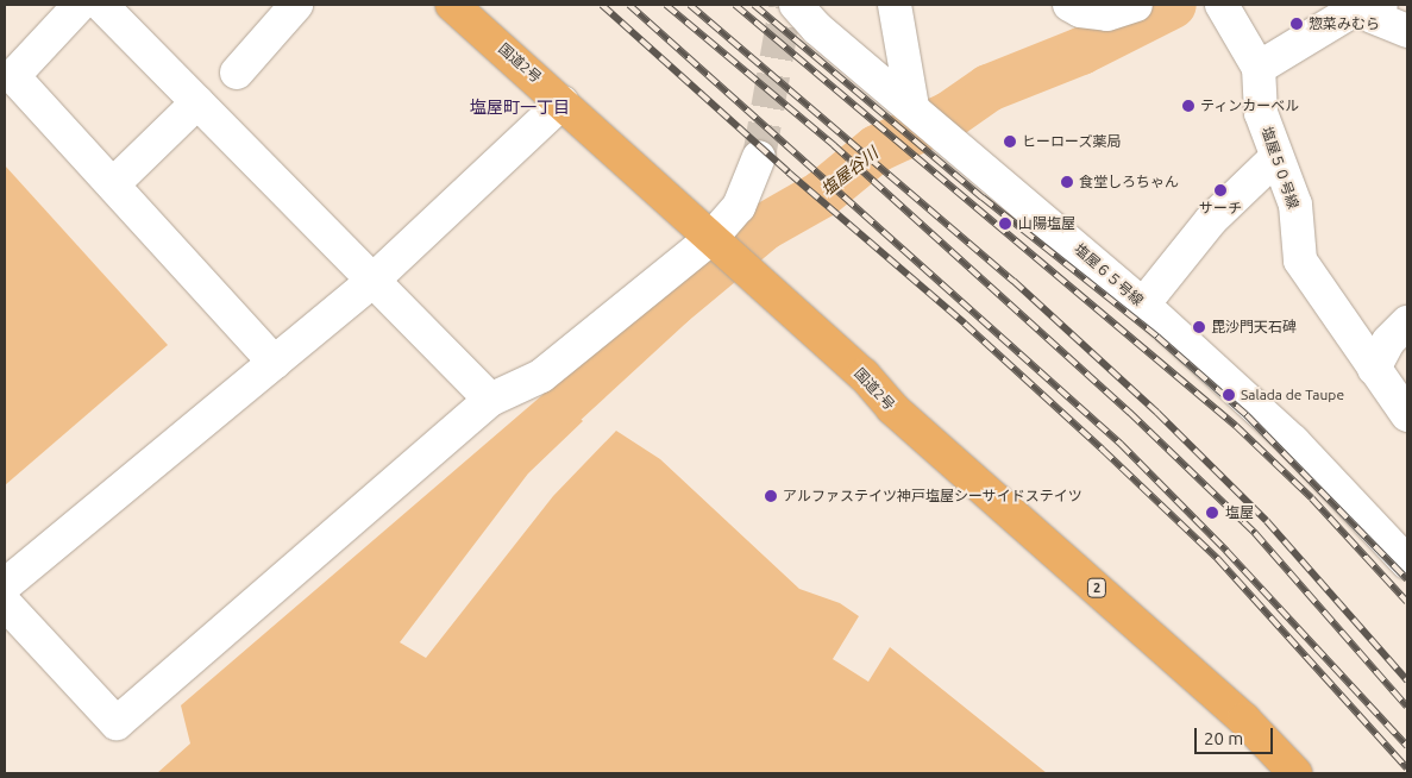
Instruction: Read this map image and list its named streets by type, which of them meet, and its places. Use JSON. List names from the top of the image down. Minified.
{"streets":{"highway":["国道2号","2"],"street":["塩屋５０号線","塩屋６５号線"]},"districts":["塩屋町一丁目"],"water":["塩屋谷川"],"places":["惣菜みむら","ティンカーベル","ヒーローズ薬局","食堂しろちゃん","サーチ","山陽塩屋","毘沙門天石碑","Salada de Taupe","アルファステイツ神戸塩屋シーサイドステイツ","塩屋"],"scale_bar":"20 m"}
